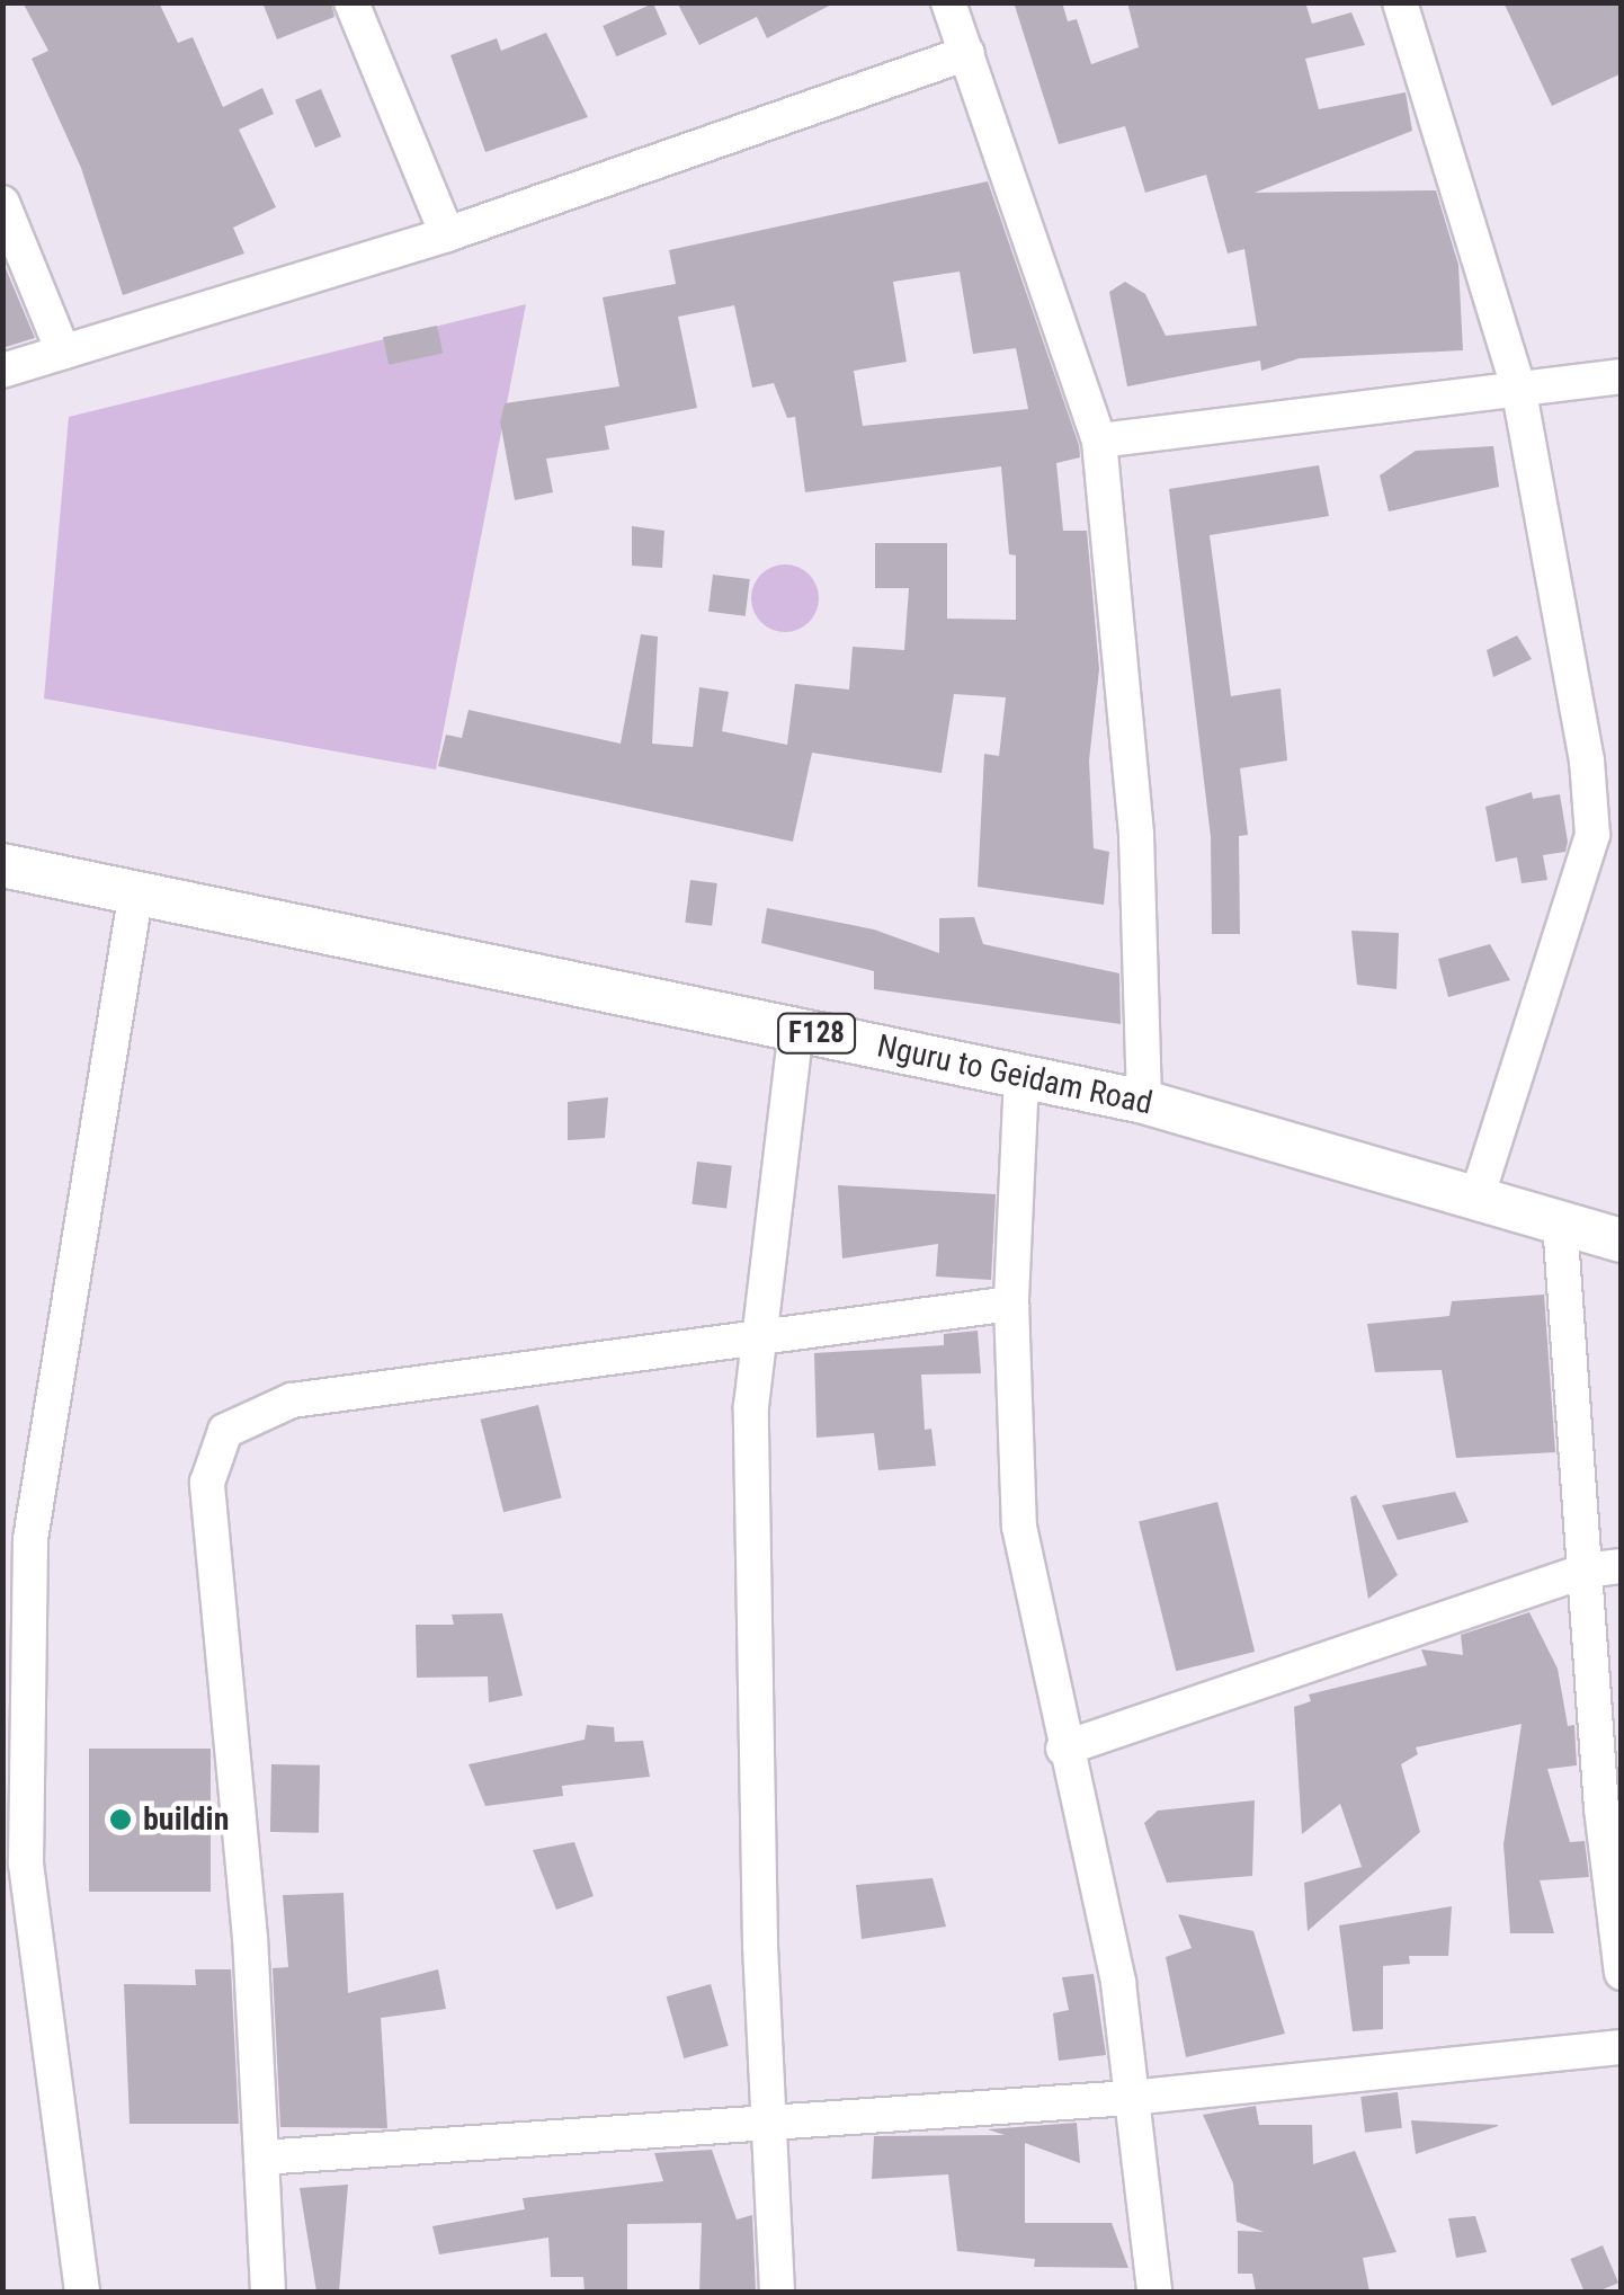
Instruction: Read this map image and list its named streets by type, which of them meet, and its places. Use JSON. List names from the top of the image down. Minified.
{"streets":{"main road":["F128","Nguru to Geidam Road"]},"places":["buildin"]}
